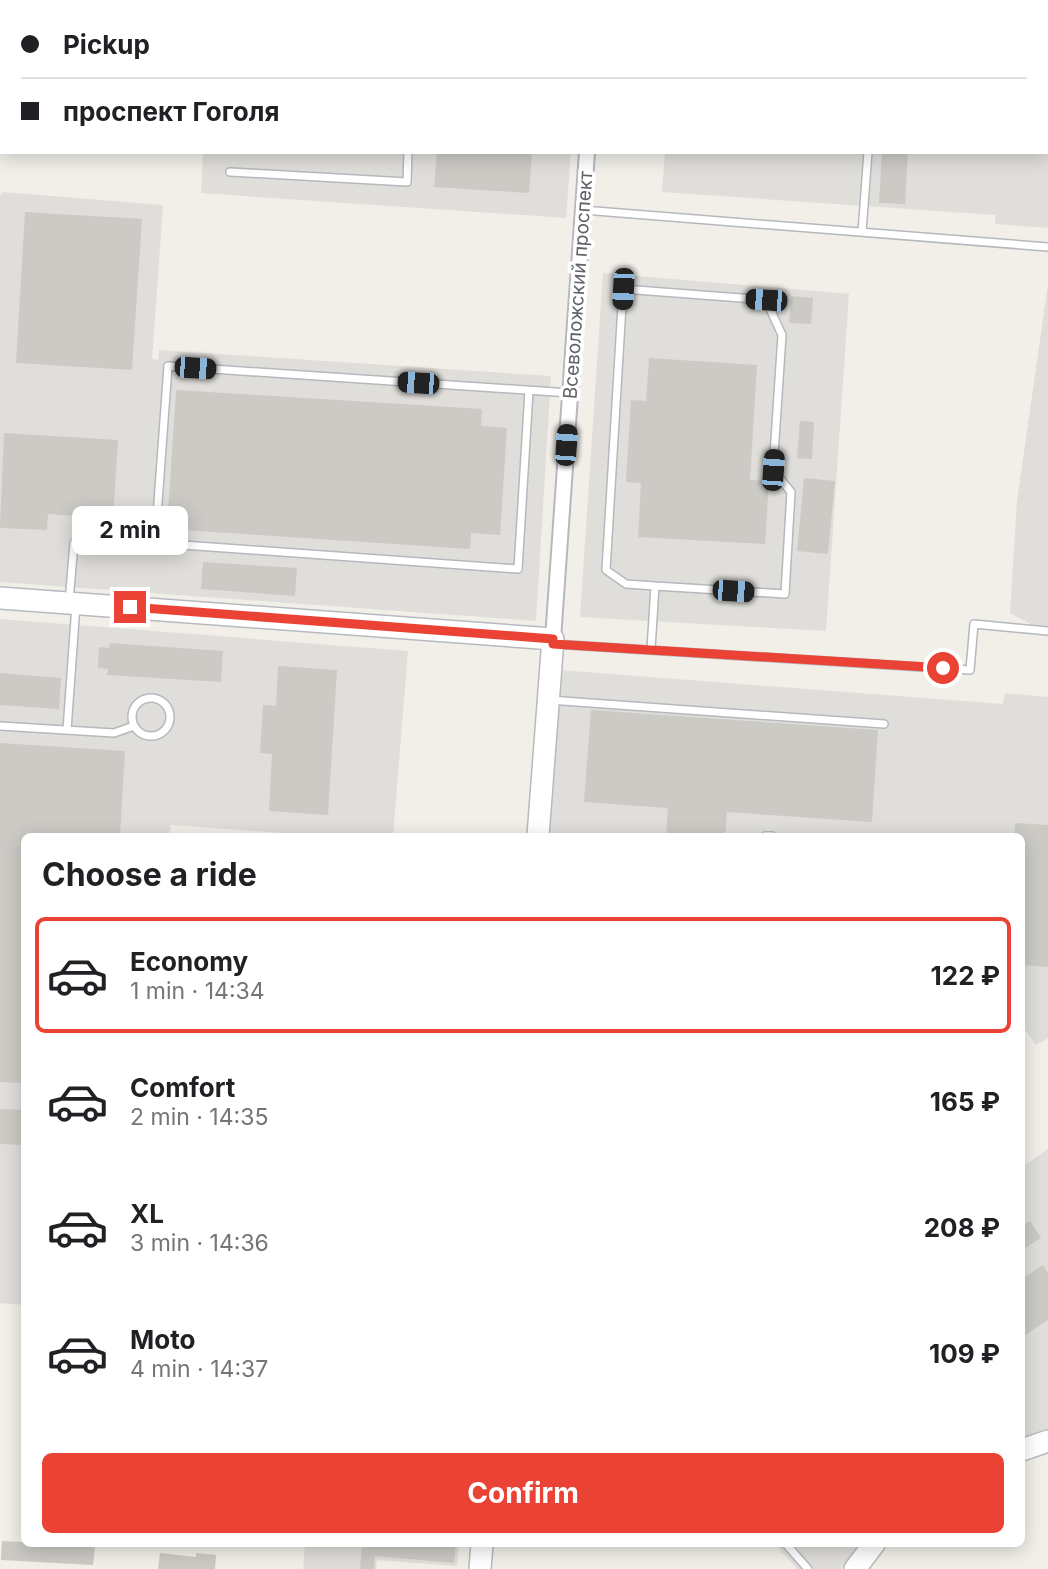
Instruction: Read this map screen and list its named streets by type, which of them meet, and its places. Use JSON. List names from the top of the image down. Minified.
{"streets":{"street":["Всеволожский проспект"]},"page":{"banner":["Pickup","проспект Гоголя"],"bubble":"2 min","heading":"Choose a ride","list":[{"name":"Economy","note":"1 min · 14:34","value":"122 ₽"},{"name":"Comfort","note":"2 min · 14:35","value":"165 ₽"},{"name":"XL","note":"3 min · 14:36","value":"208 ₽"},{"name":"Moto","note":"4 min · 14:37","value":"109 ₽"}],"buttons":"Confirm"}}
